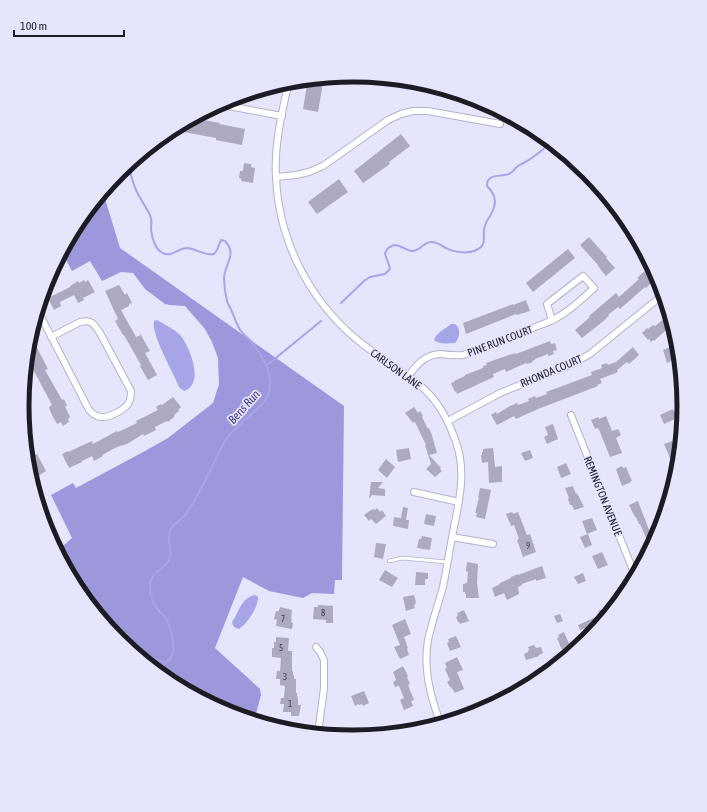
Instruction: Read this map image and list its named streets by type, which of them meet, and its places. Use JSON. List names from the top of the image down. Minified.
{"streets":{"street":["PINE RUN COURT","CARLSON LANE","RHONDA COURT","REMINGTON AVENUE"]},"crossings":[["PINE RUN COURT","CARLSON LANE"],["CARLSON LANE","RHONDA COURT"]],"water":["Bens Run"],"house_numbers":["9","8","7","5","3","1"],"scale_bar":"100 m"}
